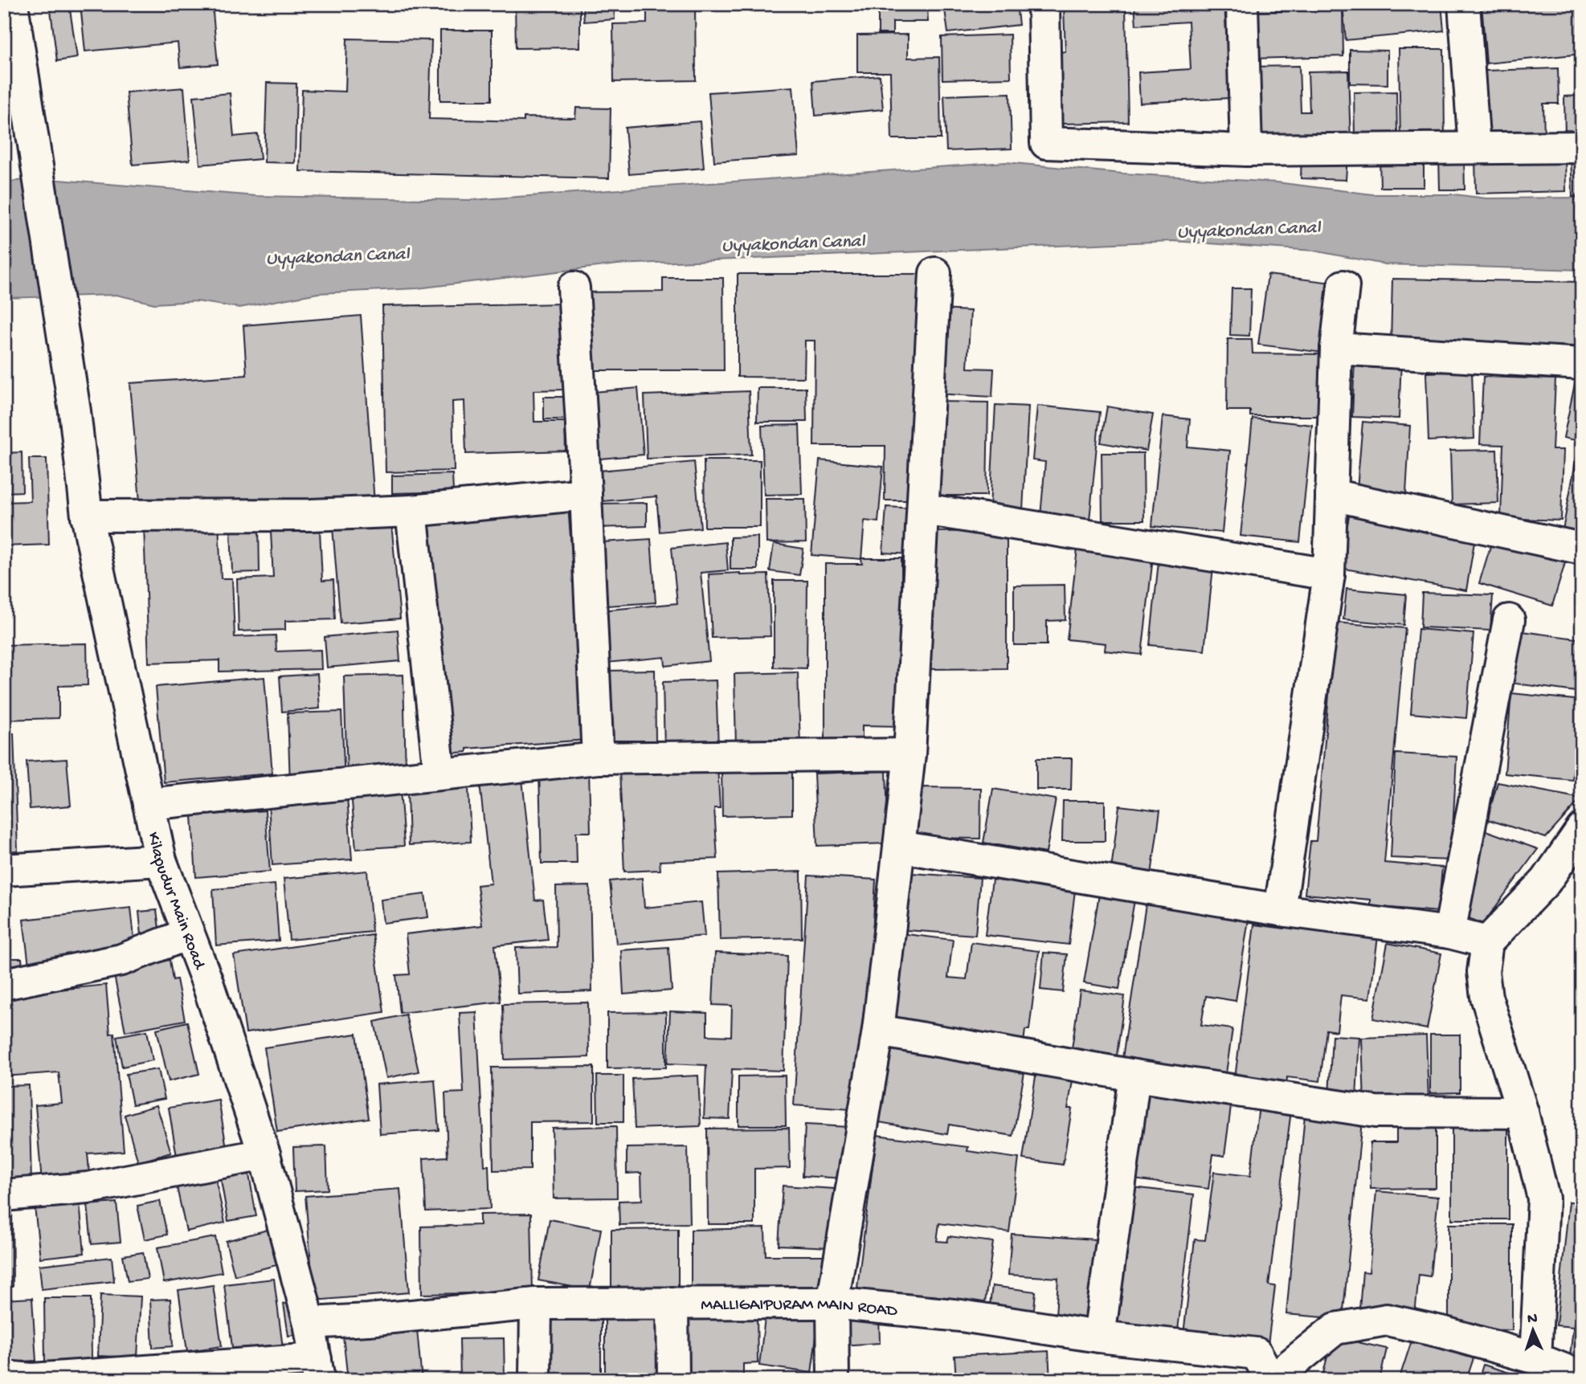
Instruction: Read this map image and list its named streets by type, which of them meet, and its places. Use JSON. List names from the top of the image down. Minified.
{"streets":{"street":["Kilapudur Main Road","MALLIGAIPURAM MAIN ROAD"]},"crossings":[["Kilapudur Main Road","MALLIGAIPURAM MAIN ROAD"]],"water":["Uyyakondan Canal"],"north":"top"}
